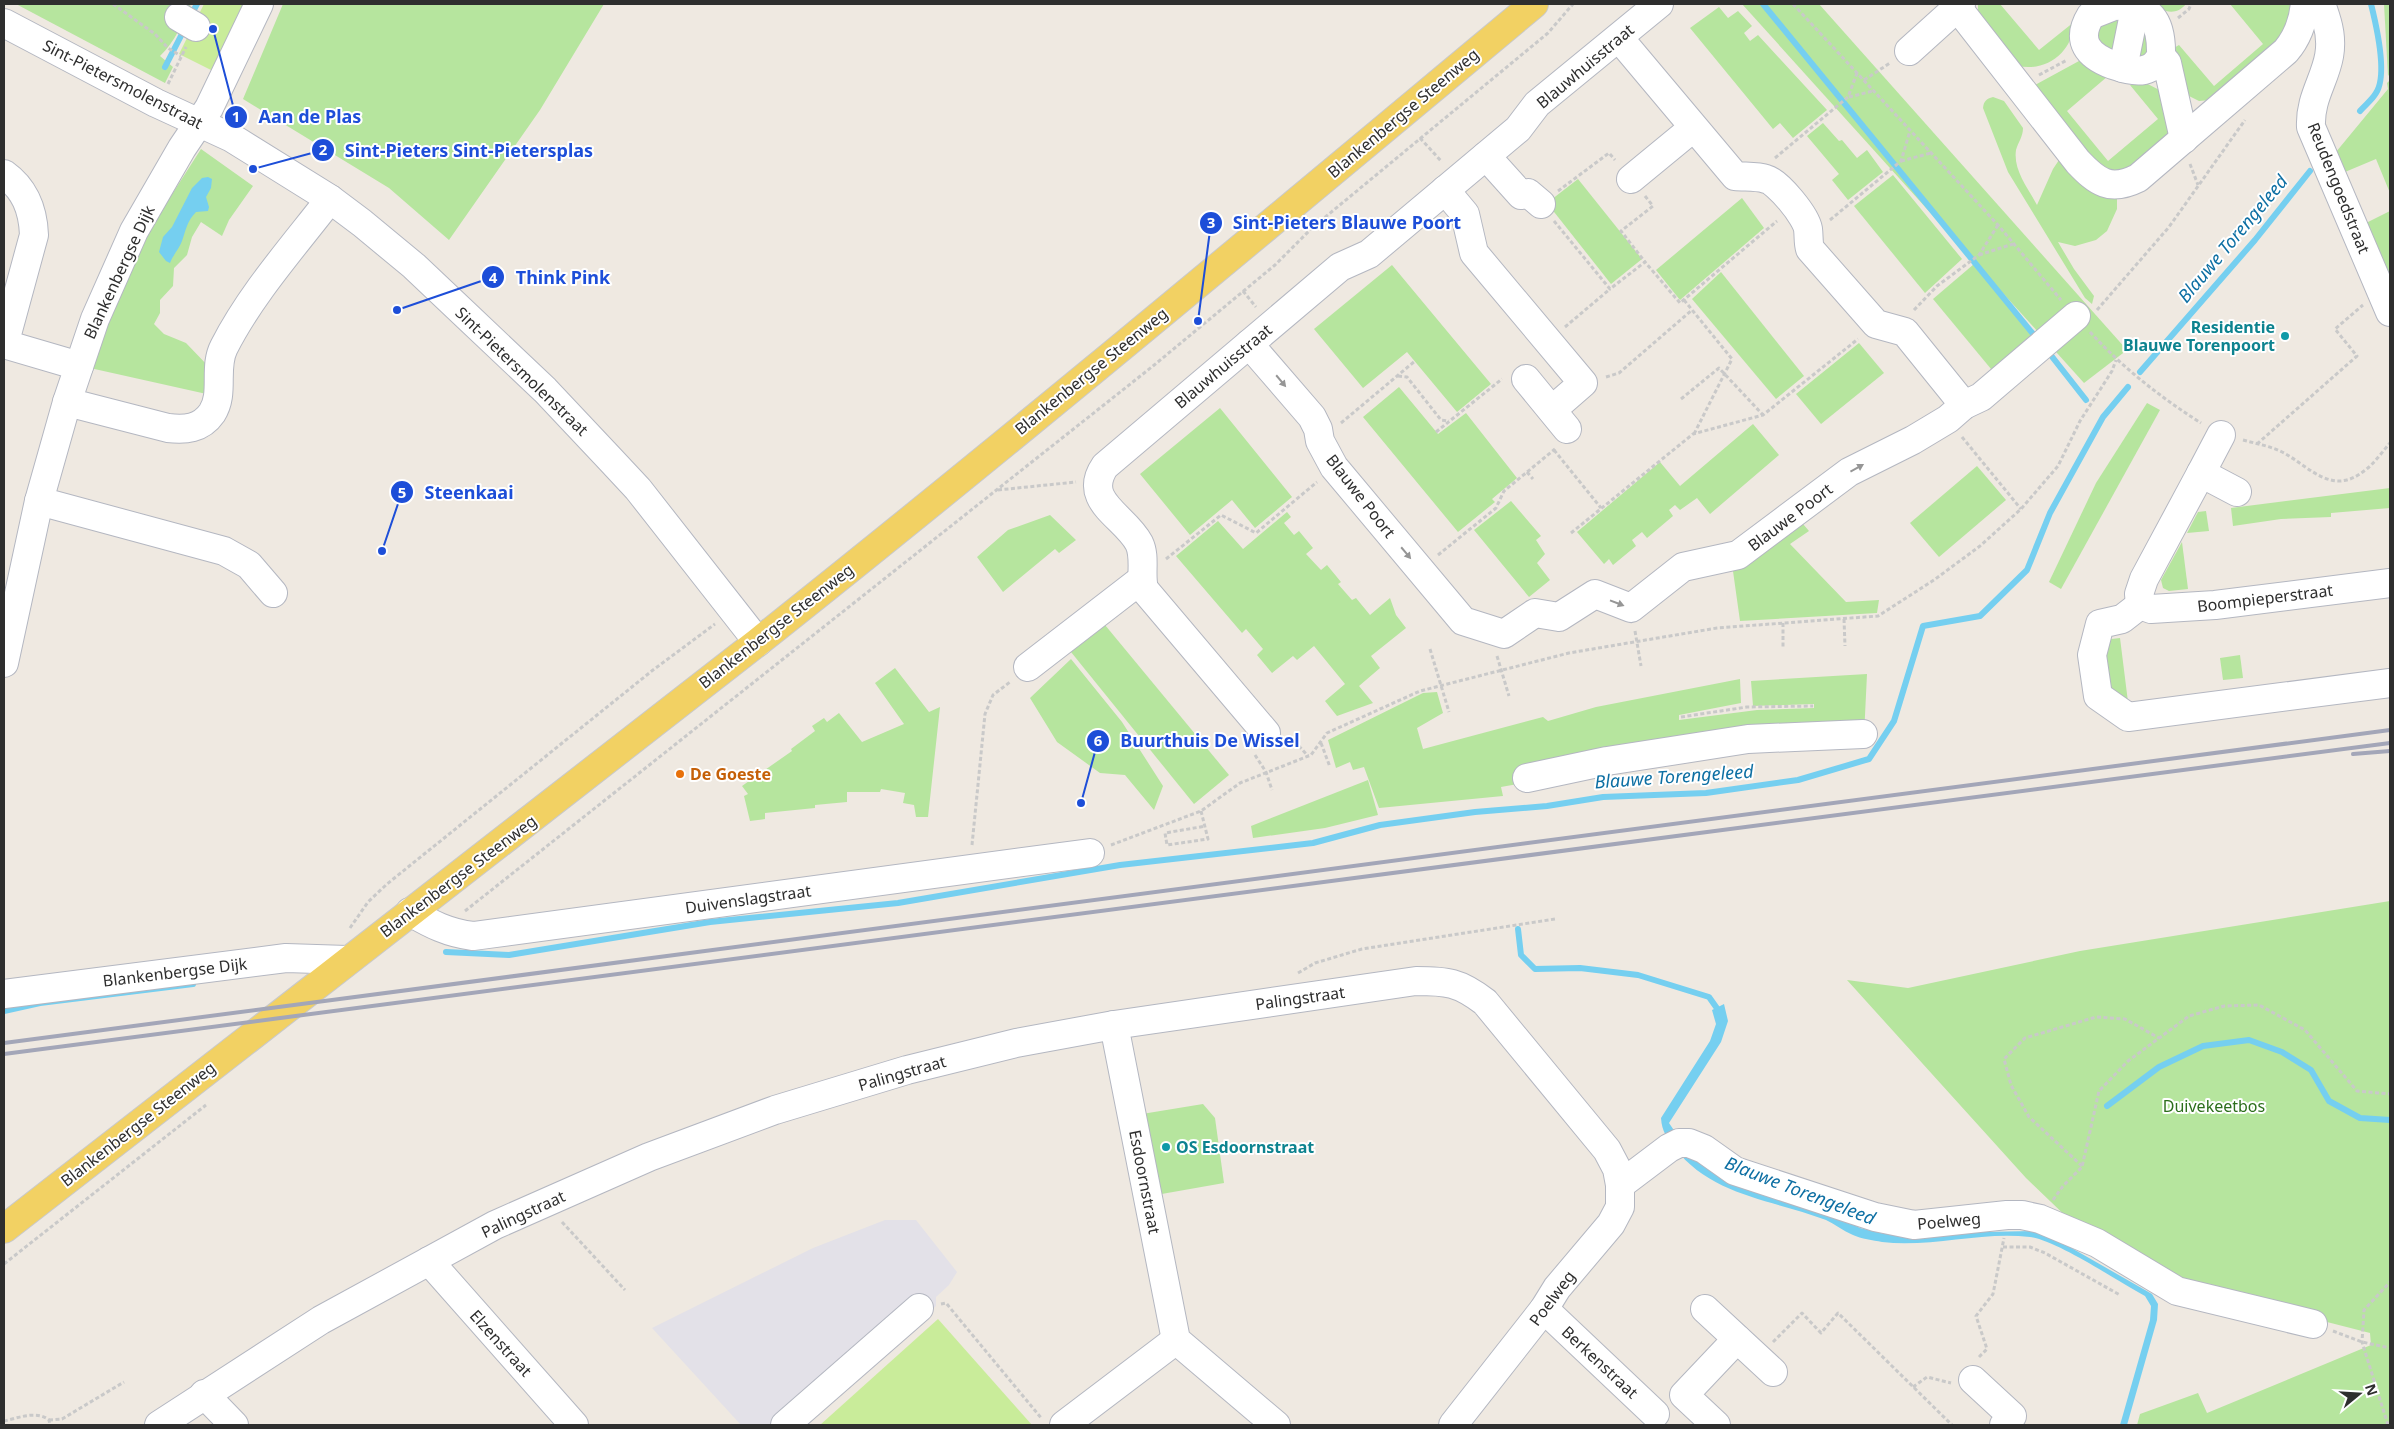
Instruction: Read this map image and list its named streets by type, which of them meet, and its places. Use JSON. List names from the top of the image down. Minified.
{"streets":{"main road":["Blankenbergse Steenweg"],"street":["Blauwhuisstraat","Sint-Pietersmolenstraat","Reudengoedstraat","Blankenbergse Dijk","Blauwe Poort","Boompieperstraat","Duivenslagstraat","Palingstraat","Esdoornstraat","Poelweg","Elzenstraat","Berkenstraat"]},"crossings":[["Blauwhuisstraat","Blauwe Poort"],["Sint-Pietersmolenstraat","Blankenbergse Steenweg"],["Sint-Pietersmolenstraat","Blankenbergse Dijk"],["Blankenbergse Steenweg","Blankenbergse Dijk"],["Blankenbergse Steenweg","Duivenslagstraat"],["Palingstraat","Esdoornstraat"],["Palingstraat","Poelweg"],["Palingstraat","Elzenstraat"],["Poelweg","Berkenstraat"]],"water":["Blauwe Torengeleed"],"parks":["Duivekeetbos"],"places":["Aan de Plas","Sint-Pieters Sint-Pietersplas","Think Pink","Sint-Pieters Blauwe Poort","Residentie Blauwe Torenpoort","Steenkaai","De Goeste","Buurthuis De Wissel","OS Esdoornstraat"],"north":"right"}
